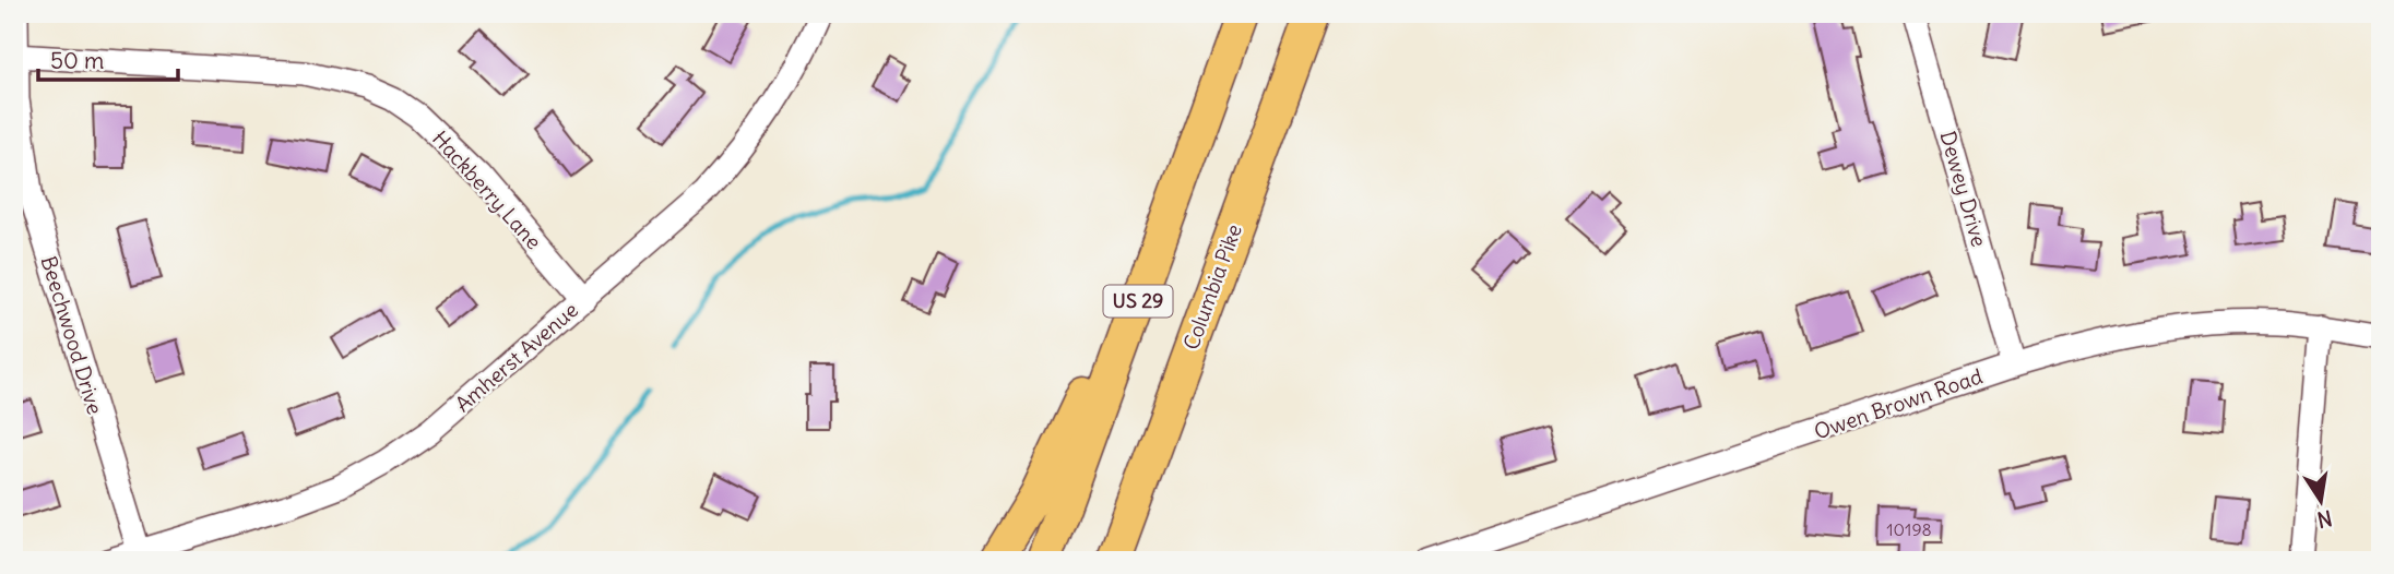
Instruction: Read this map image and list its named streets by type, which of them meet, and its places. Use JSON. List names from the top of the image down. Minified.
{"streets":{"highway":["Columbia Pike","US 29"],"street":["Dewey Drive","Hackberry Lane","Beechwood Drive","Amherst Avenue","Owen Brown Road"]},"crossings":[["Dewey Drive","Owen Brown Road"],["Hackberry Lane","Beechwood Drive"],["Hackberry Lane","Amherst Avenue"],["Beechwood Drive","Amherst Avenue"]],"house_numbers":["10198"],"scale_bar":"50 m","north":"bottom"}
